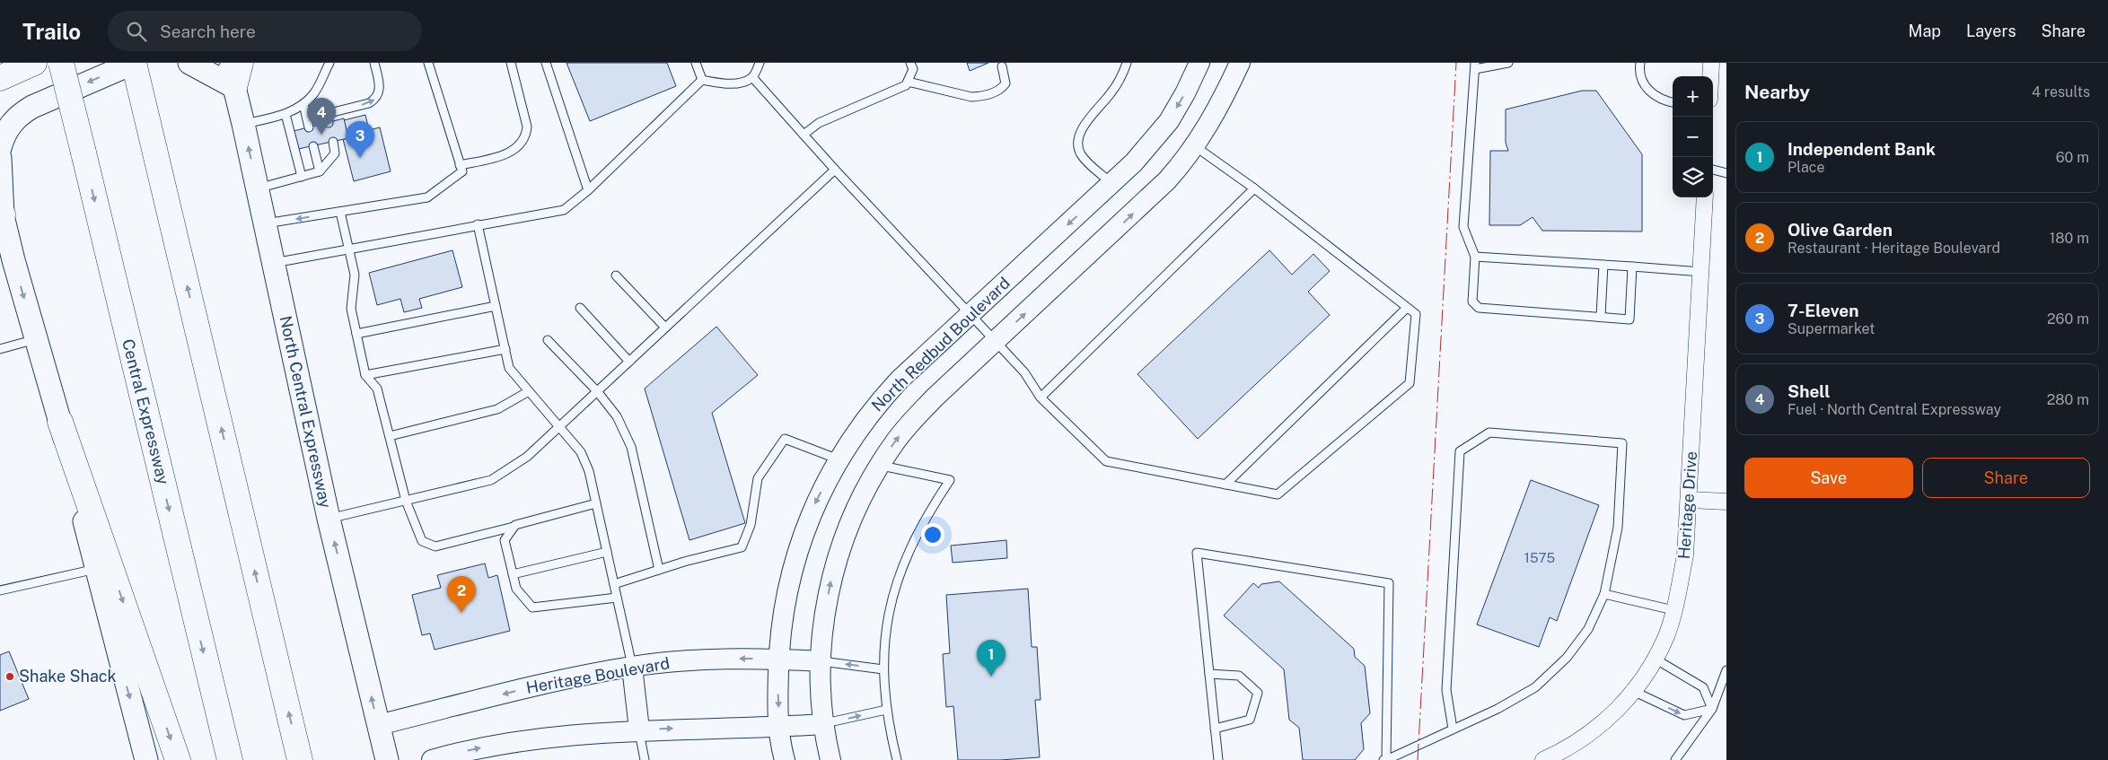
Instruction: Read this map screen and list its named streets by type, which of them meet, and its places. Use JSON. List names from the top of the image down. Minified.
{"streets":{"highway":["Central Expressway"],"main road":["North Central Expressway"],"street":["North Redbud Boulevard","Heritage Drive","Heritage Boulevard"]},"crossings":[["North Redbud Boulevard","Heritage Boulevard"],["North Central Expressway","Heritage Boulevard"]],"one_way":["North Central Expressway"],"places":["Shake Shack"],"house_numbers":["1575"],"page":{"header":"Trailo","search":"Search here","nav":["Map","Layers","Share"],"heading":["Nearby","4 results"],"map_buttons":["+","−"],"pins":["4","3","2","1"],"list":[{"mark":"1","name":"Independent Bank","note":"Place","value":"60 m"},{"mark":"2","name":"Olive Garden","note":"Restaurant · Heritage Boulevard","value":"180 m"},{"mark":"3","name":"7-Eleven","note":"Supermarket","value":"260 m"},{"mark":"4","name":"Shell","note":"Fuel · North Central Expressway","value":"280 m"}],"buttons":["Save","Share"]}}
